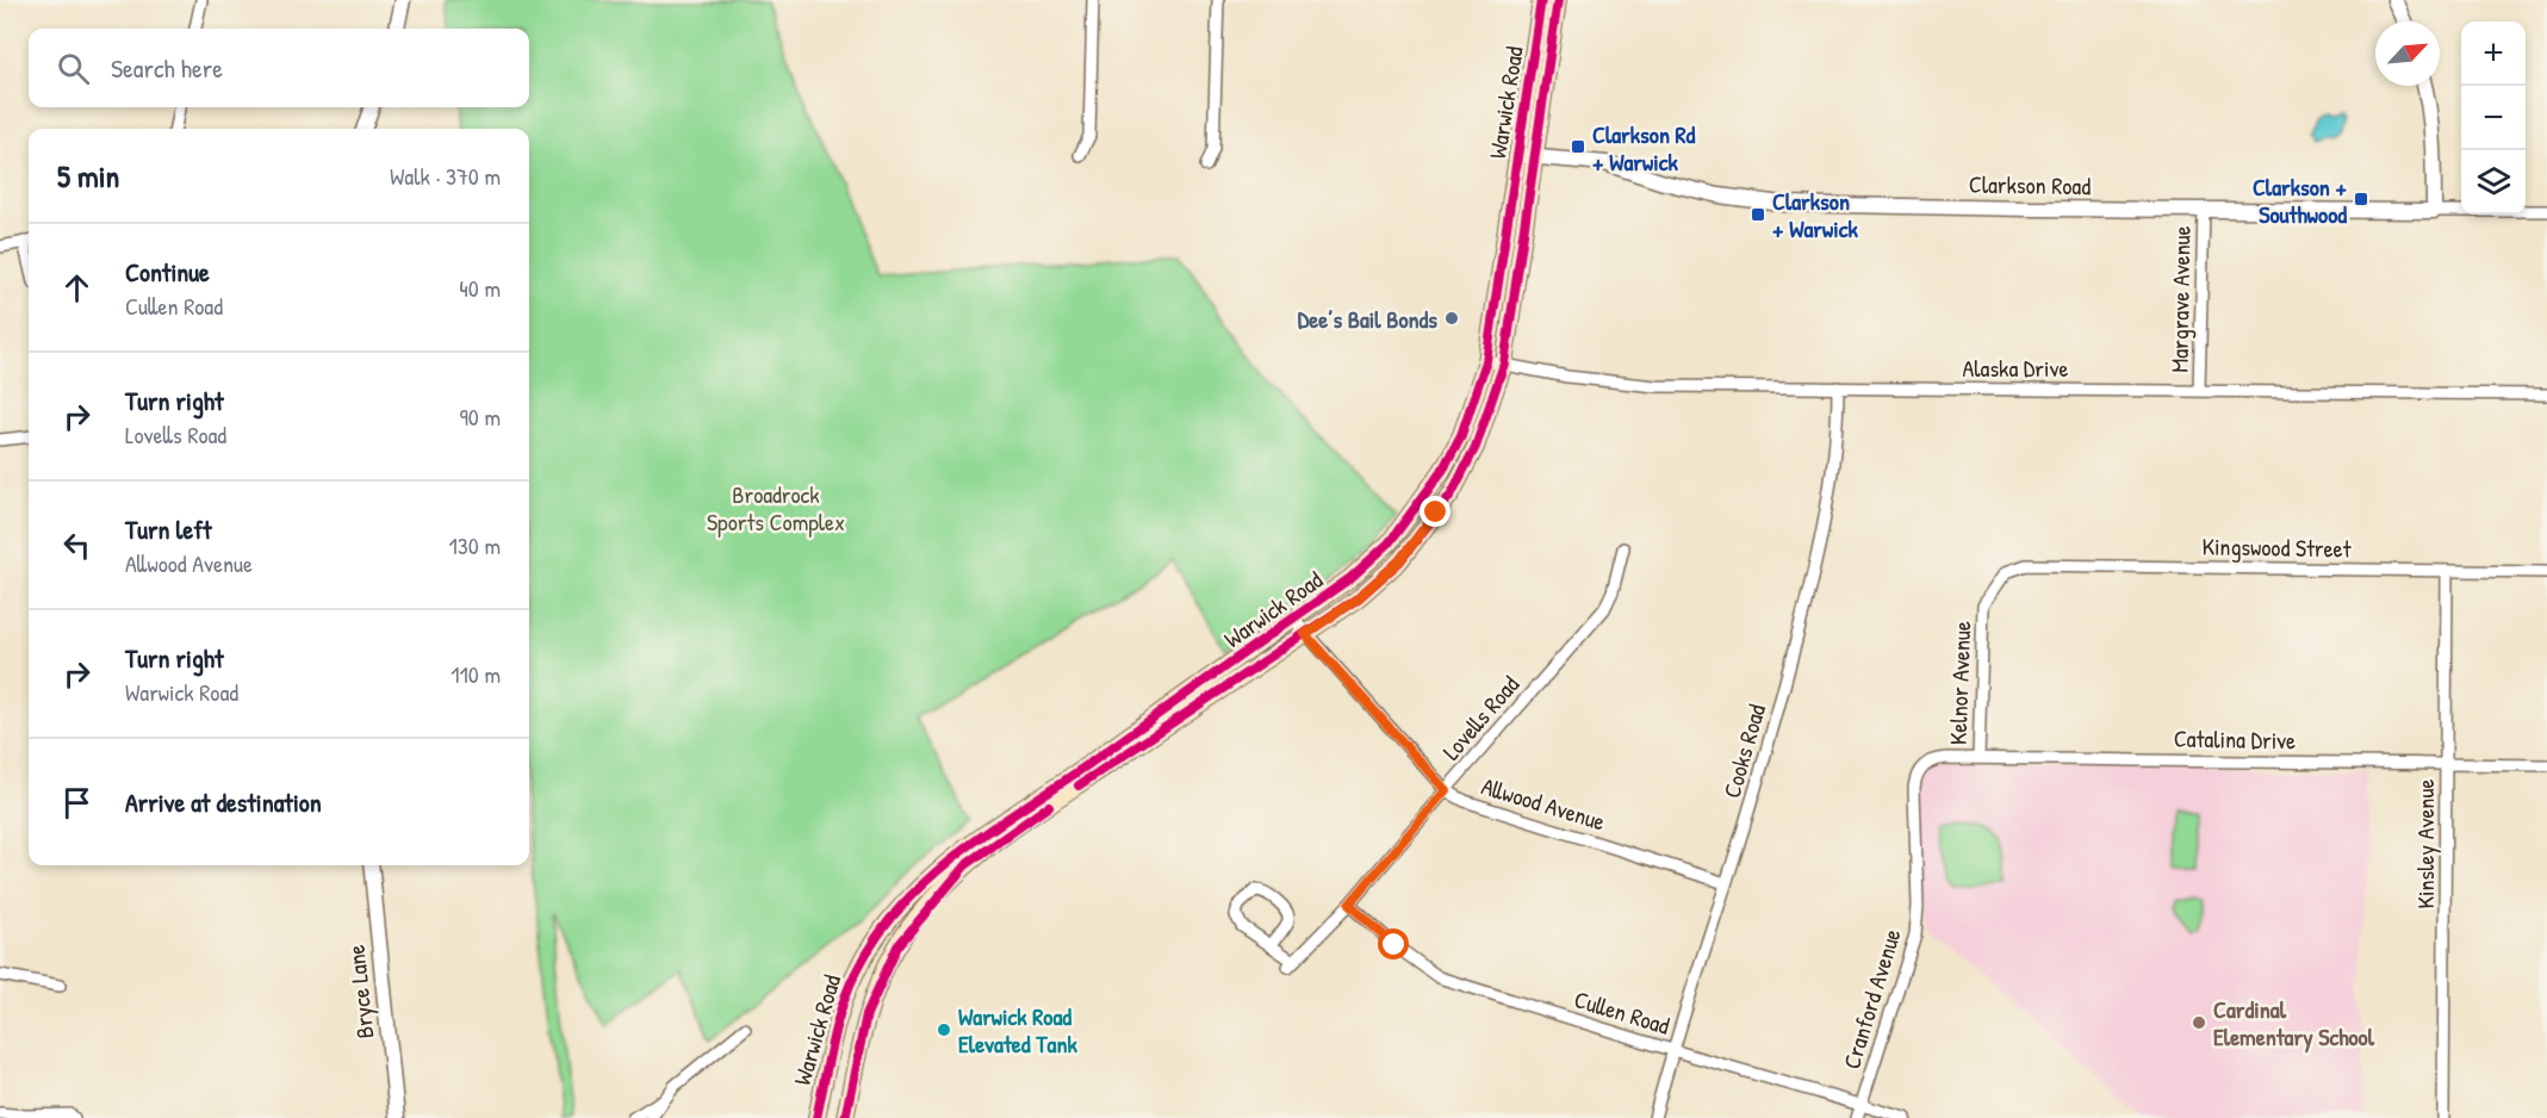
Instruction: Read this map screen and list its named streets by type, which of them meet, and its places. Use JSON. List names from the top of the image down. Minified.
{"streets":{"main road":["Warwick Road"],"street":["Clarkson Road","Margrave Avenue","Alaska Drive","Kingswood Street","Kelnor Avenue","Lovells Road","Catalina Drive","Cooks Road","Allwood Avenue","Kinsley Avenue","Bryce Lane","Cranford Avenue","Cullen Road"]},"crossings":[["Warwick Road","Clarkson Road"],["Warwick Road","Alaska Drive"],["Warwick Road","Allwood Avenue"],["Clarkson Road","Margrave Avenue"],["Margrave Avenue","Alaska Drive"],["Alaska Drive","Cooks Road"],["Kingswood Street","Kelnor Avenue"],["Kingswood Street","Kinsley Avenue"],["Kelnor Avenue","Catalina Drive"],["Lovells Road","Allwood Avenue"],["Lovells Road","Cullen Road"],["Catalina Drive","Kinsley Avenue"],["Catalina Drive","Cranford Avenue"],["Cooks Road","Allwood Avenue"],["Cooks Road","Cullen Road"],["Cranford Avenue","Cullen Road"]],"parks":["Broadrock Sports Complex"],"places":{"transit":["Clarkson Rd + Warwick","Clarkson + Southwood","Clarkson + Warwick"],"other":["Dee’s Bail Bonds","Cardinal Elementary School","Warwick Road Elevated Tank"]},"north":"top right","page":{"map_buttons":["+","−"],"search":"Search here","heading":["5 min","Walk · 370 m"],"list":[["Continue","Cullen Road","40 m"],["Turn right","Lovells Road","90 m"],["Turn left","Allwood Avenue","130 m"],["Turn right","Warwick Road","110 m"],"Arrive at destination"]}}
